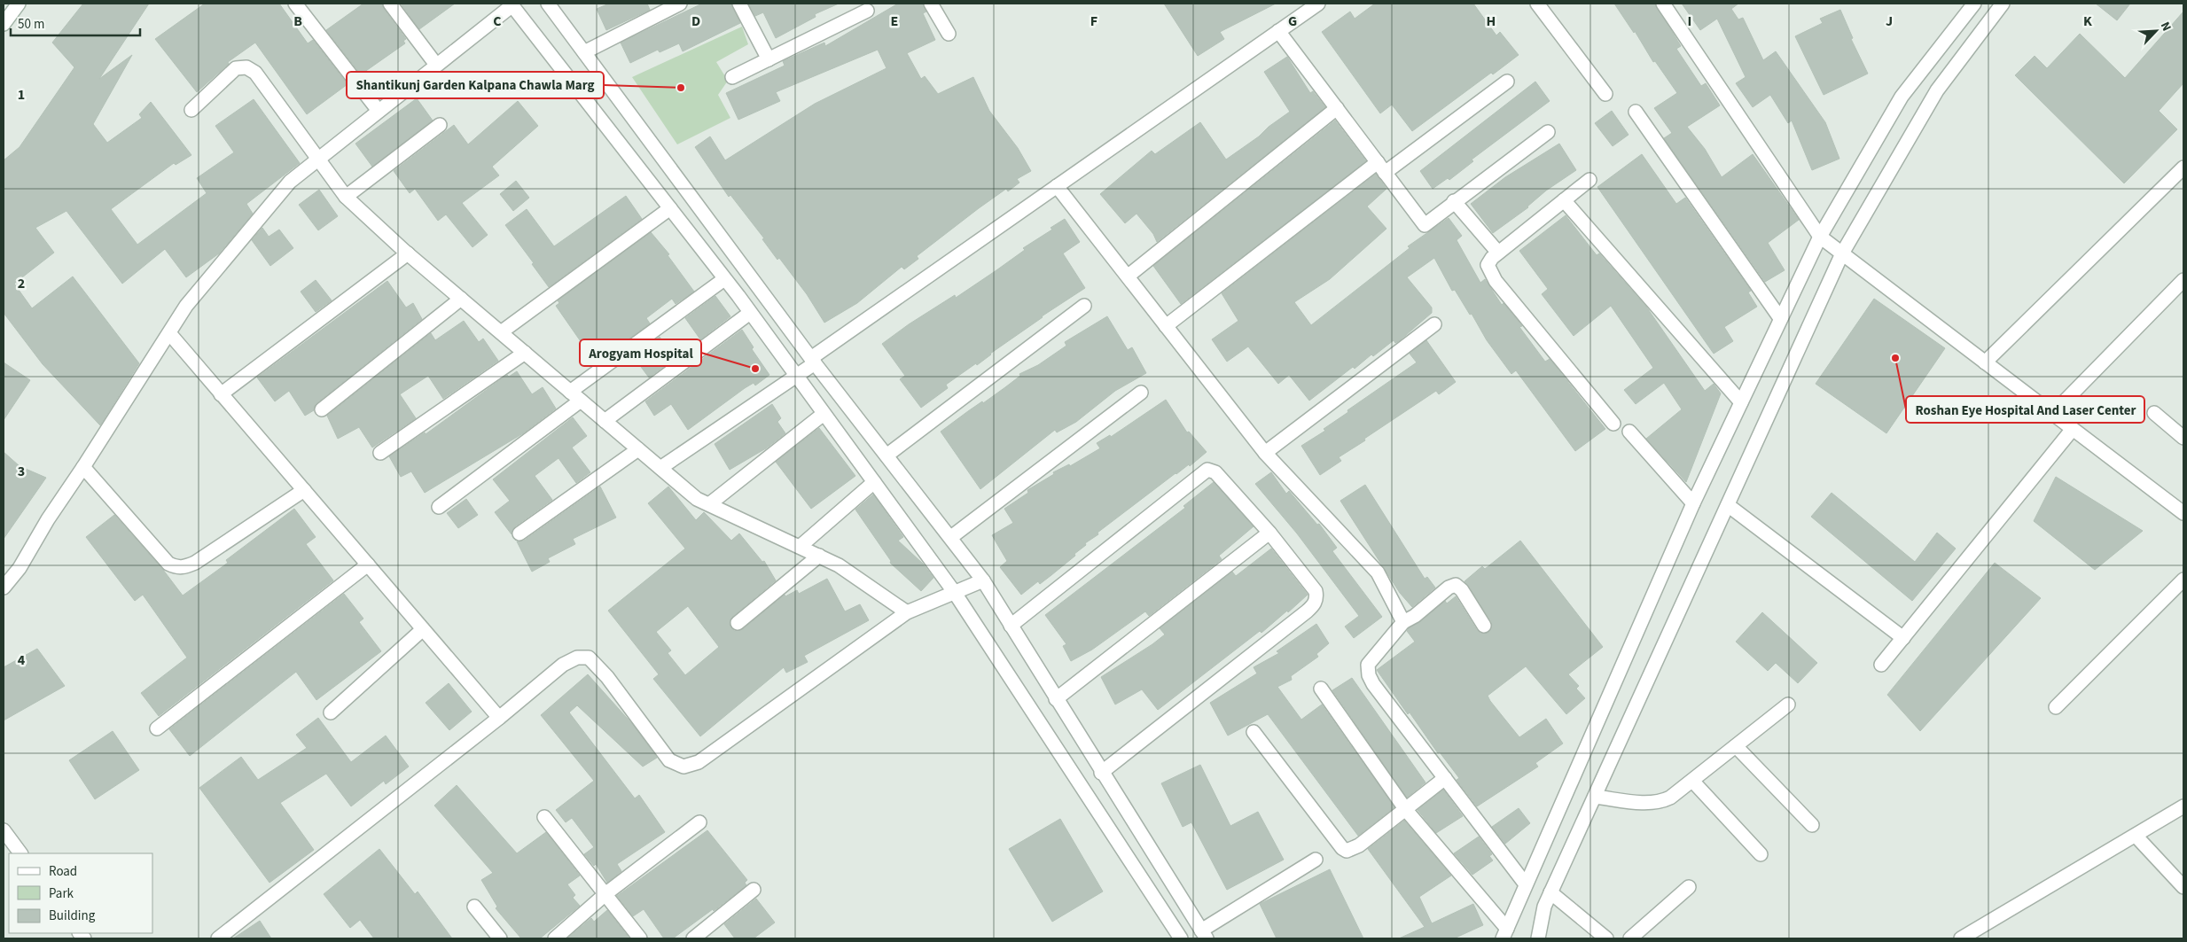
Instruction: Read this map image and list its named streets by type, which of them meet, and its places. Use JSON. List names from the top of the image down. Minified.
{"places":["Shantikunj Garden Kalpana Chawla Marg","Roshan Eye Hospital And Laser Center","Arogyam Hospital"],"legend":["Road","Park","Building"],"scale_bar":"50 m","north":"top right","grid":{"columns":["B","C","D","E","F","G","H","I","J","K"],"rows":["1","2","3","4"]}}
